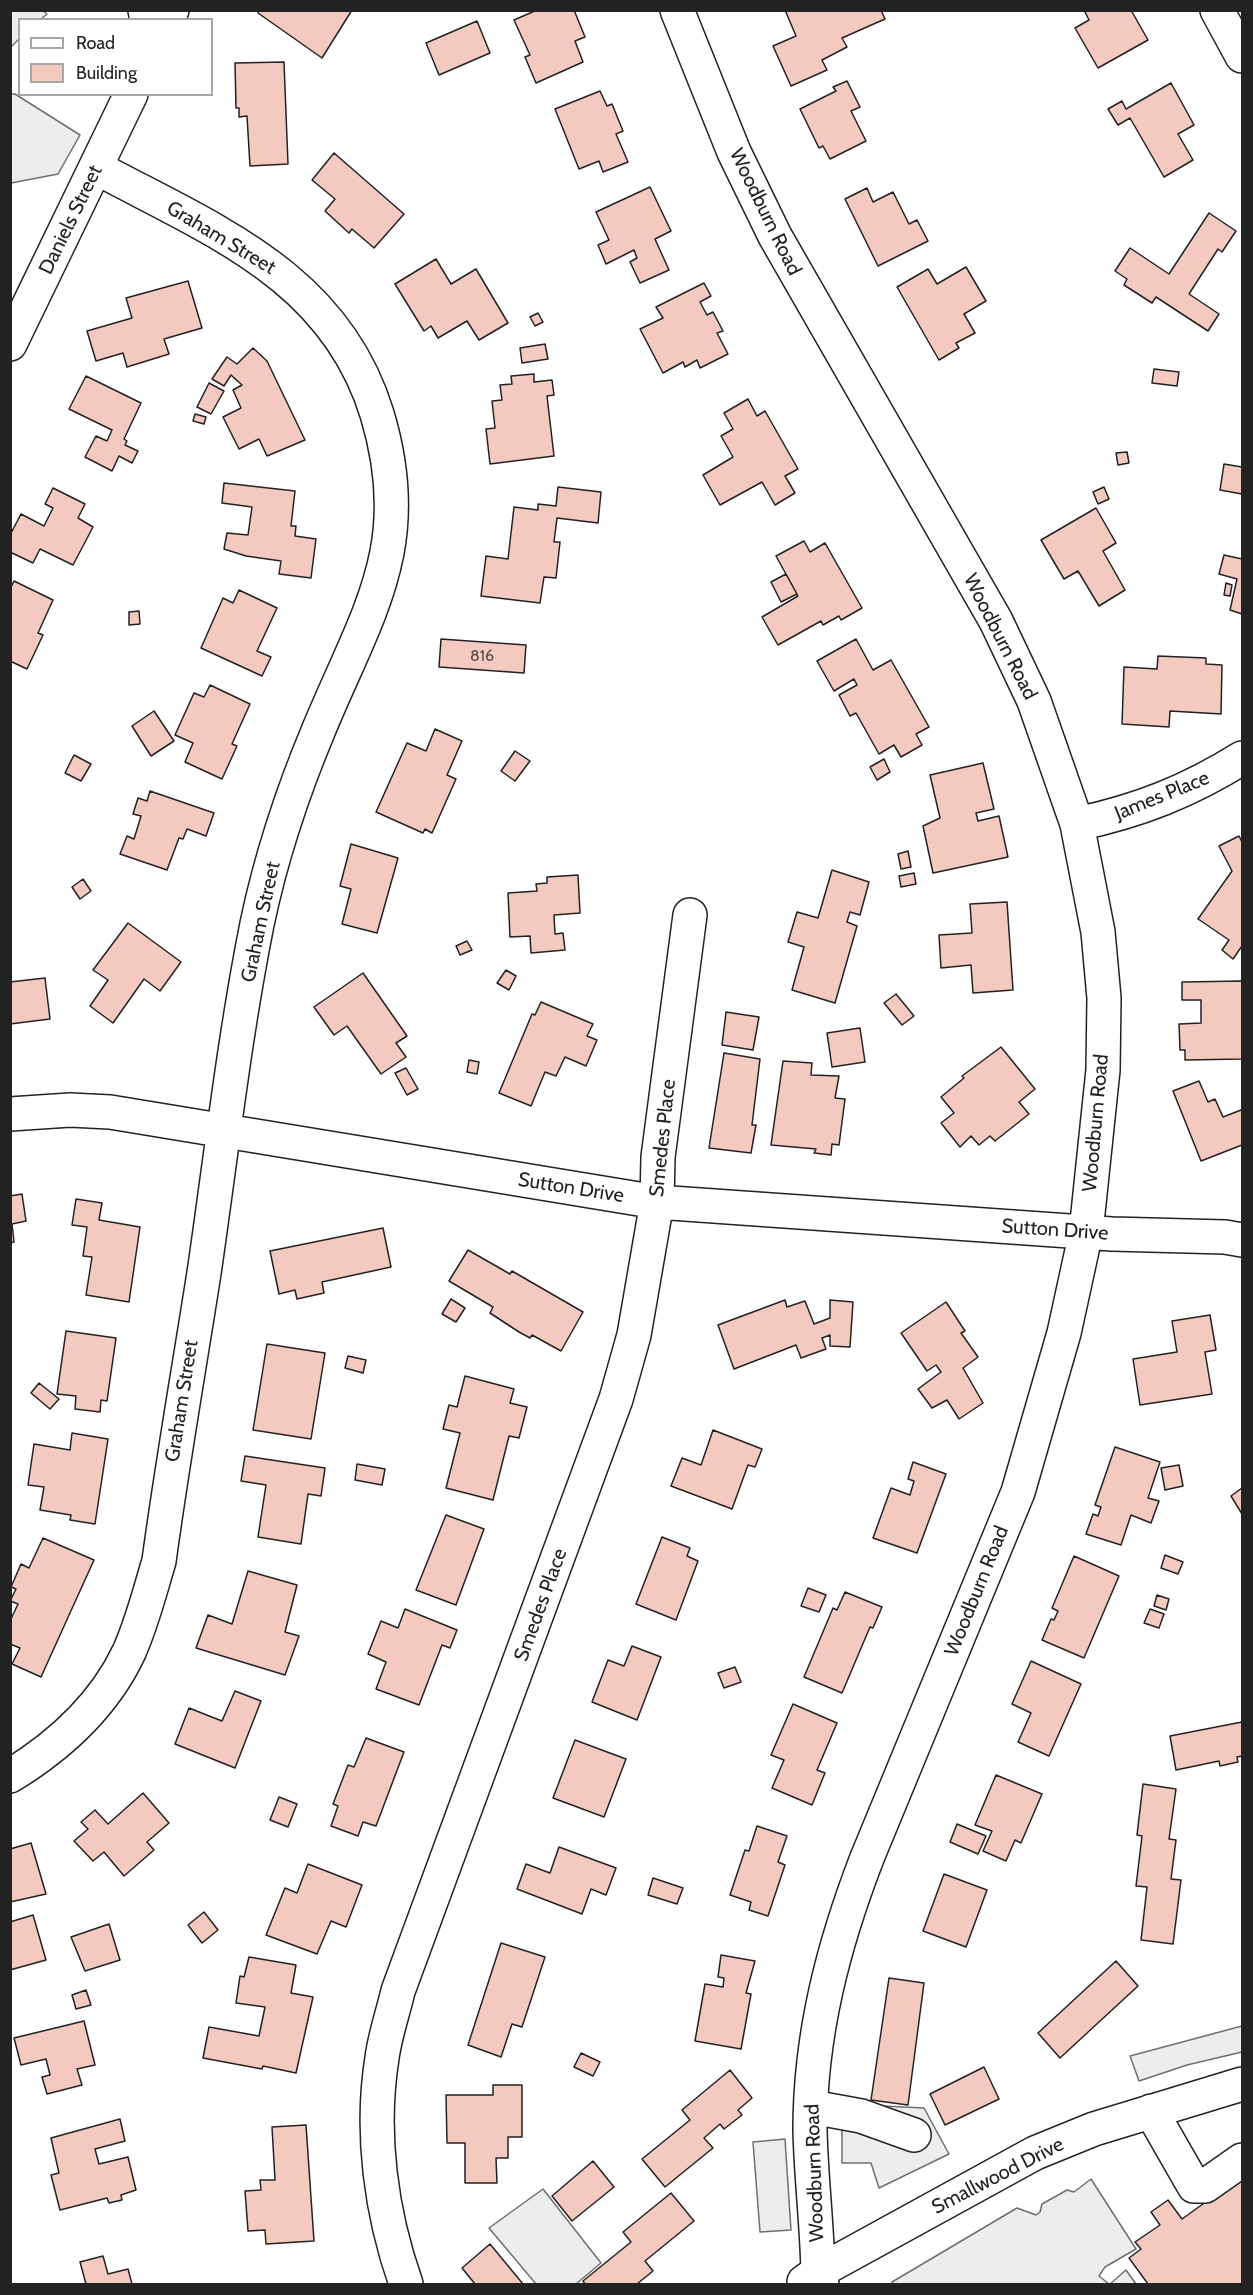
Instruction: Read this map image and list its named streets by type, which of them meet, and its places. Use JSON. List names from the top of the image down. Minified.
{"streets":{"street":["Woodburn Road","Daniels Street","Graham Street","James Place","Smedes Place","Sutton Drive","Smallwood Drive"]},"crossings":[["Woodburn Road","James Place"],["Woodburn Road","Sutton Drive"],["Woodburn Road","Smallwood Drive"],["Daniels Street","Graham Street"],["Graham Street","Sutton Drive"],["Smedes Place","Sutton Drive"]],"house_numbers":["816"],"legend":["Road","Building"]}
